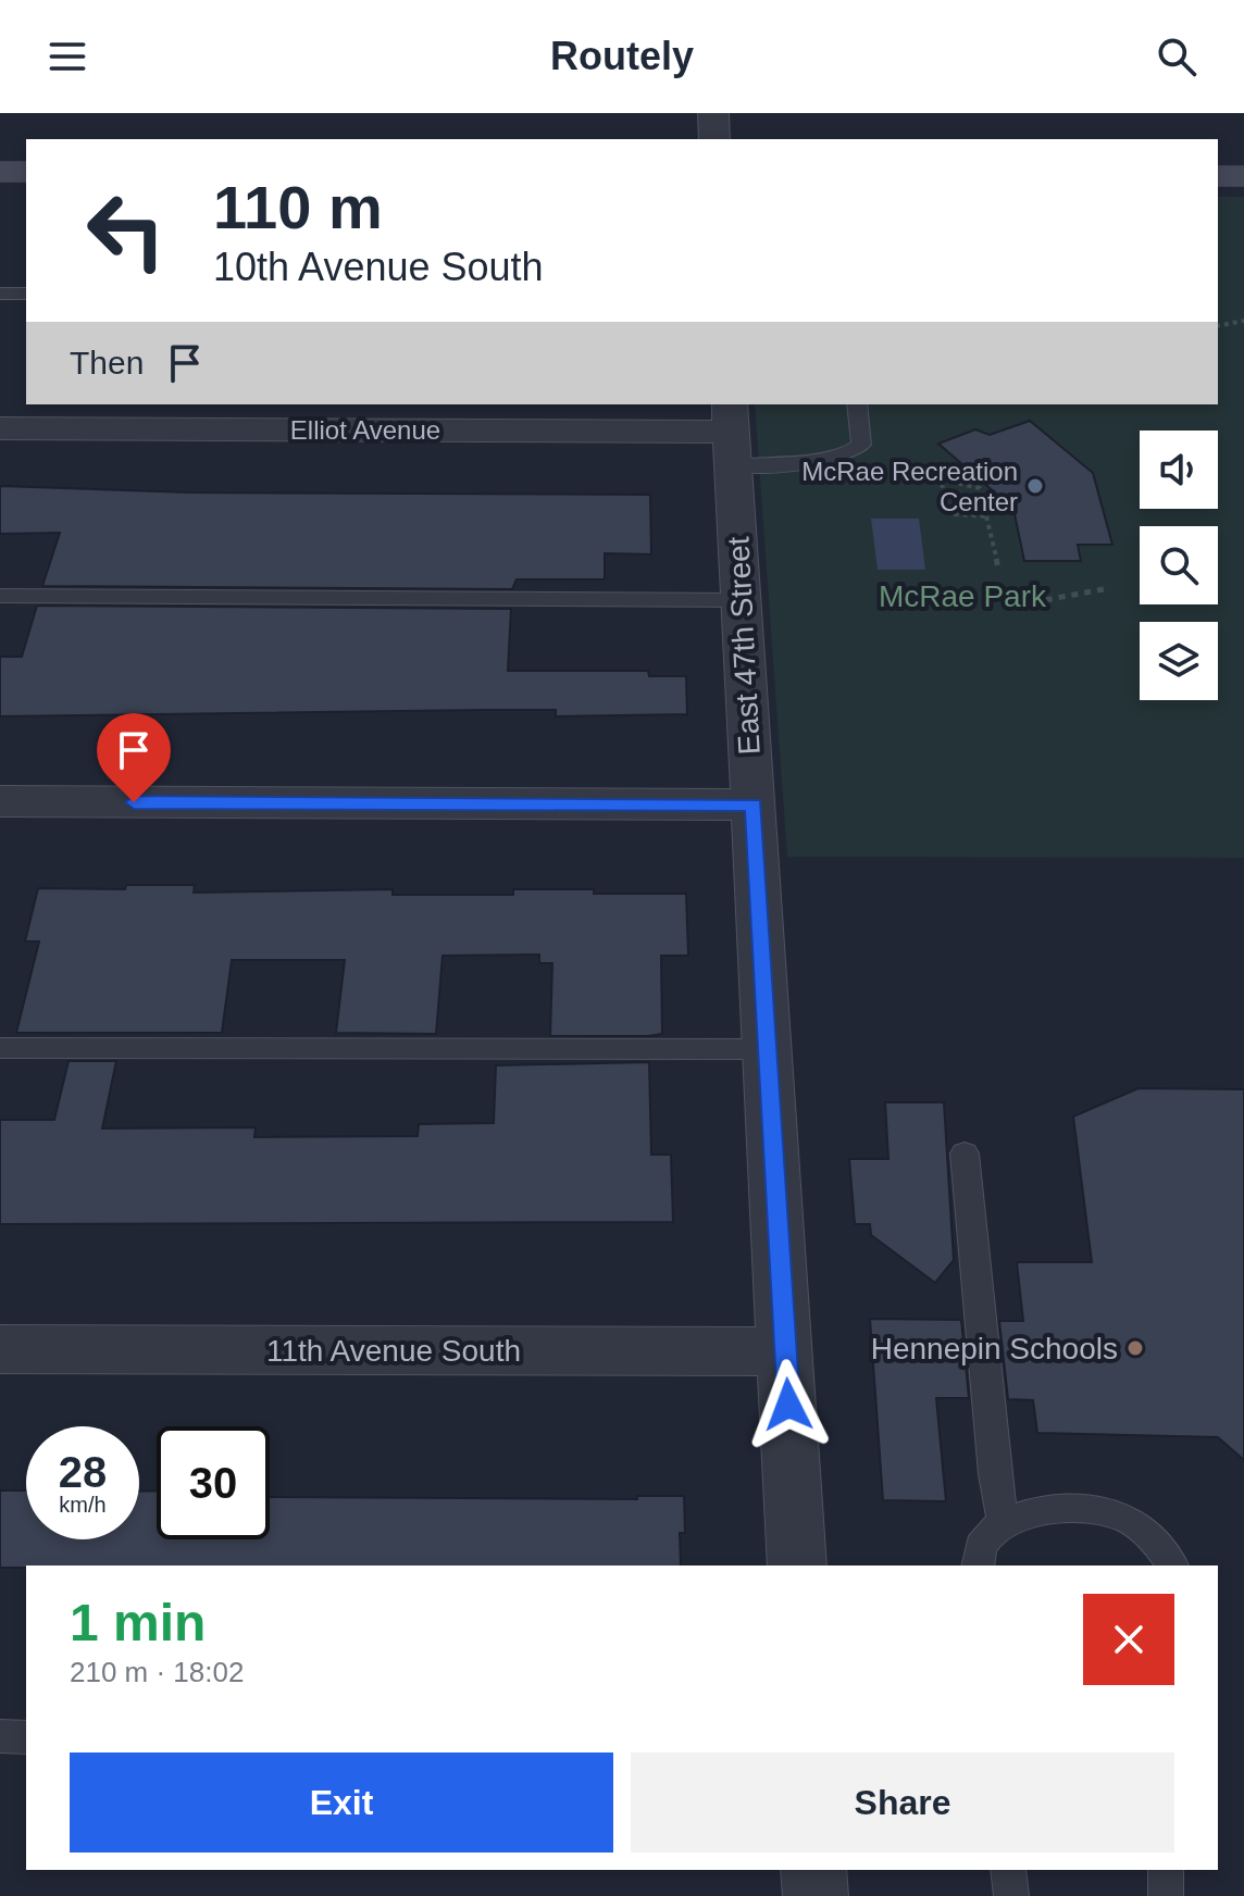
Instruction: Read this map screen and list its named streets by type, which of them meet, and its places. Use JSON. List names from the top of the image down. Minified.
{"streets":{"street":["Elliot Avenue","East 47th Street","11th Avenue South"]},"crossings":[["Elliot Avenue","East 47th Street"],["East 47th Street","11th Avenue South"]],"parks":["McRae Park"],"places":["McRae Recreation Center","Hennepin Schools"],"page":{"header":"Routely","turn":["110 m","10th Avenue South"],"then":"Then","speed":"28 km/h","limit":"30","heading":["1 min","210 m · 18:02"],"buttons":["Exit","Share"]}}
